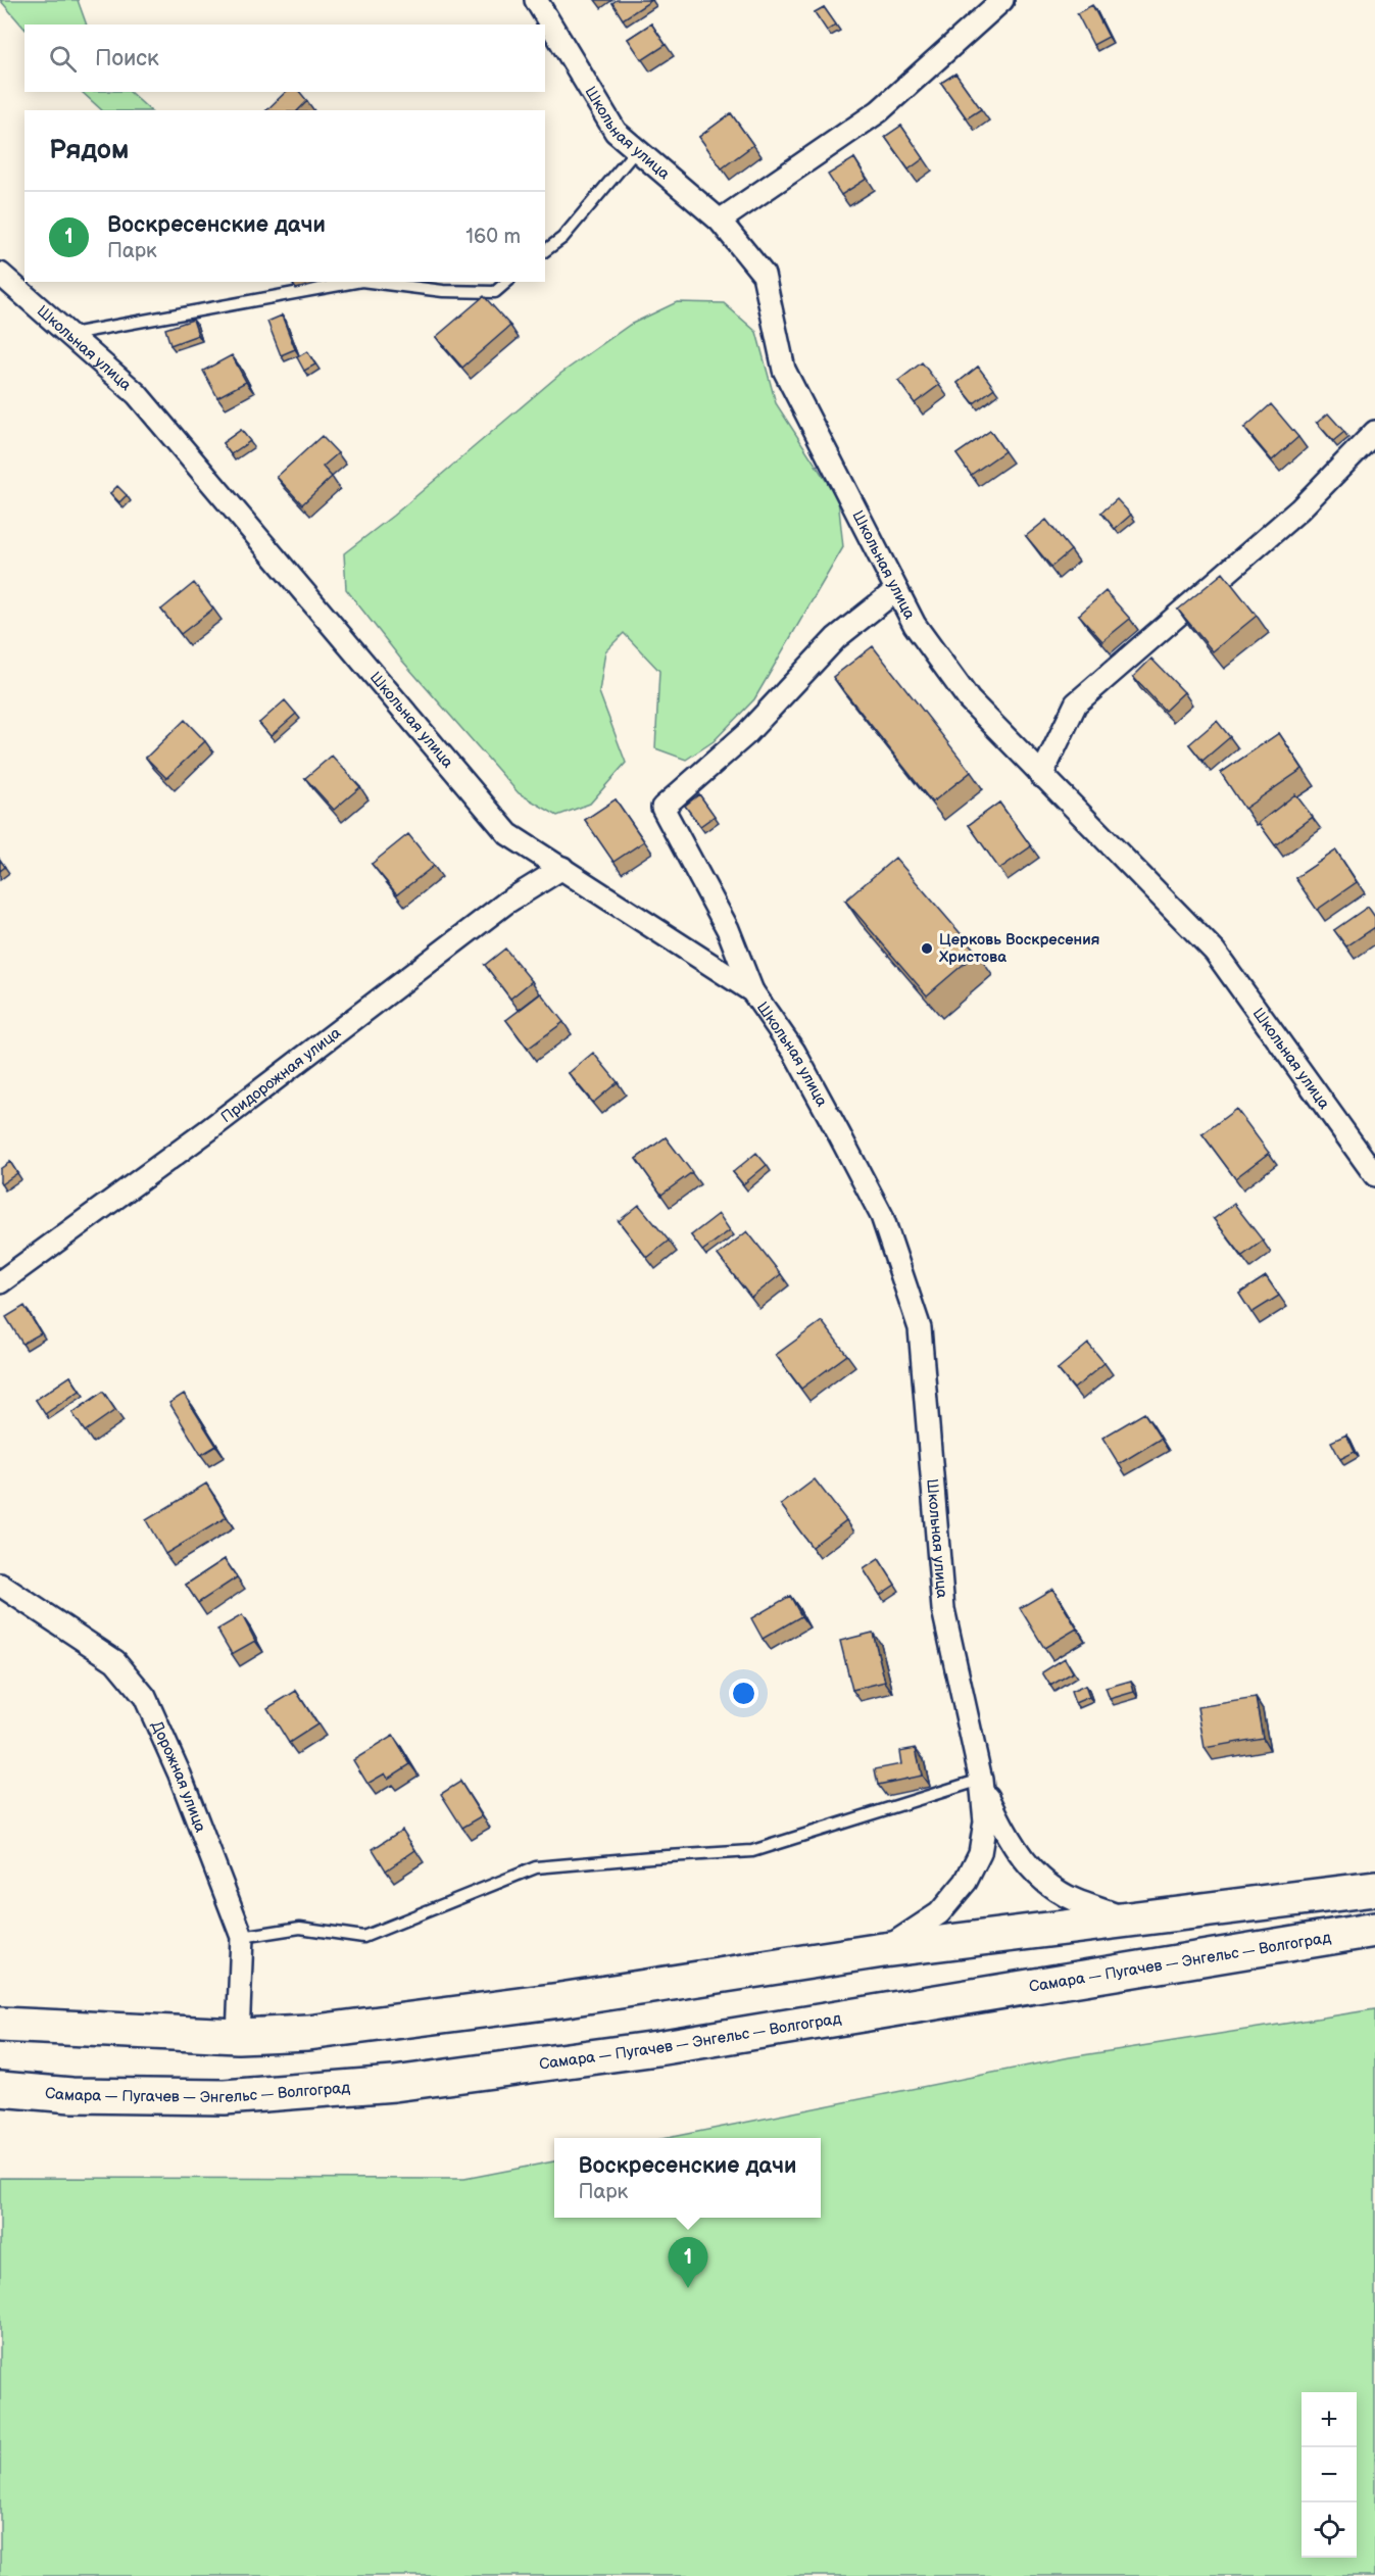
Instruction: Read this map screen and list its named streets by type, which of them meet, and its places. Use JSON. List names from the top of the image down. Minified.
{"streets":{"main road":["Самара — Пугачев — Энгельс — Волгоград"],"street":["Школьная улица","Придорожная улица","Дорожная улица"]},"crossings":[["Школьная улица","Придорожная улица"]],"places":["Церковь Воскресения Христова"],"page":{"search":"Поиск","heading":"Рядом","list":[{"mark":"1","name":"Воскресенские дачи","note":"Парк","value":"160 m"}],"popup":["Воскресенские дачи","Парк"],"pins":"1","map_buttons":["+","−"]}}
